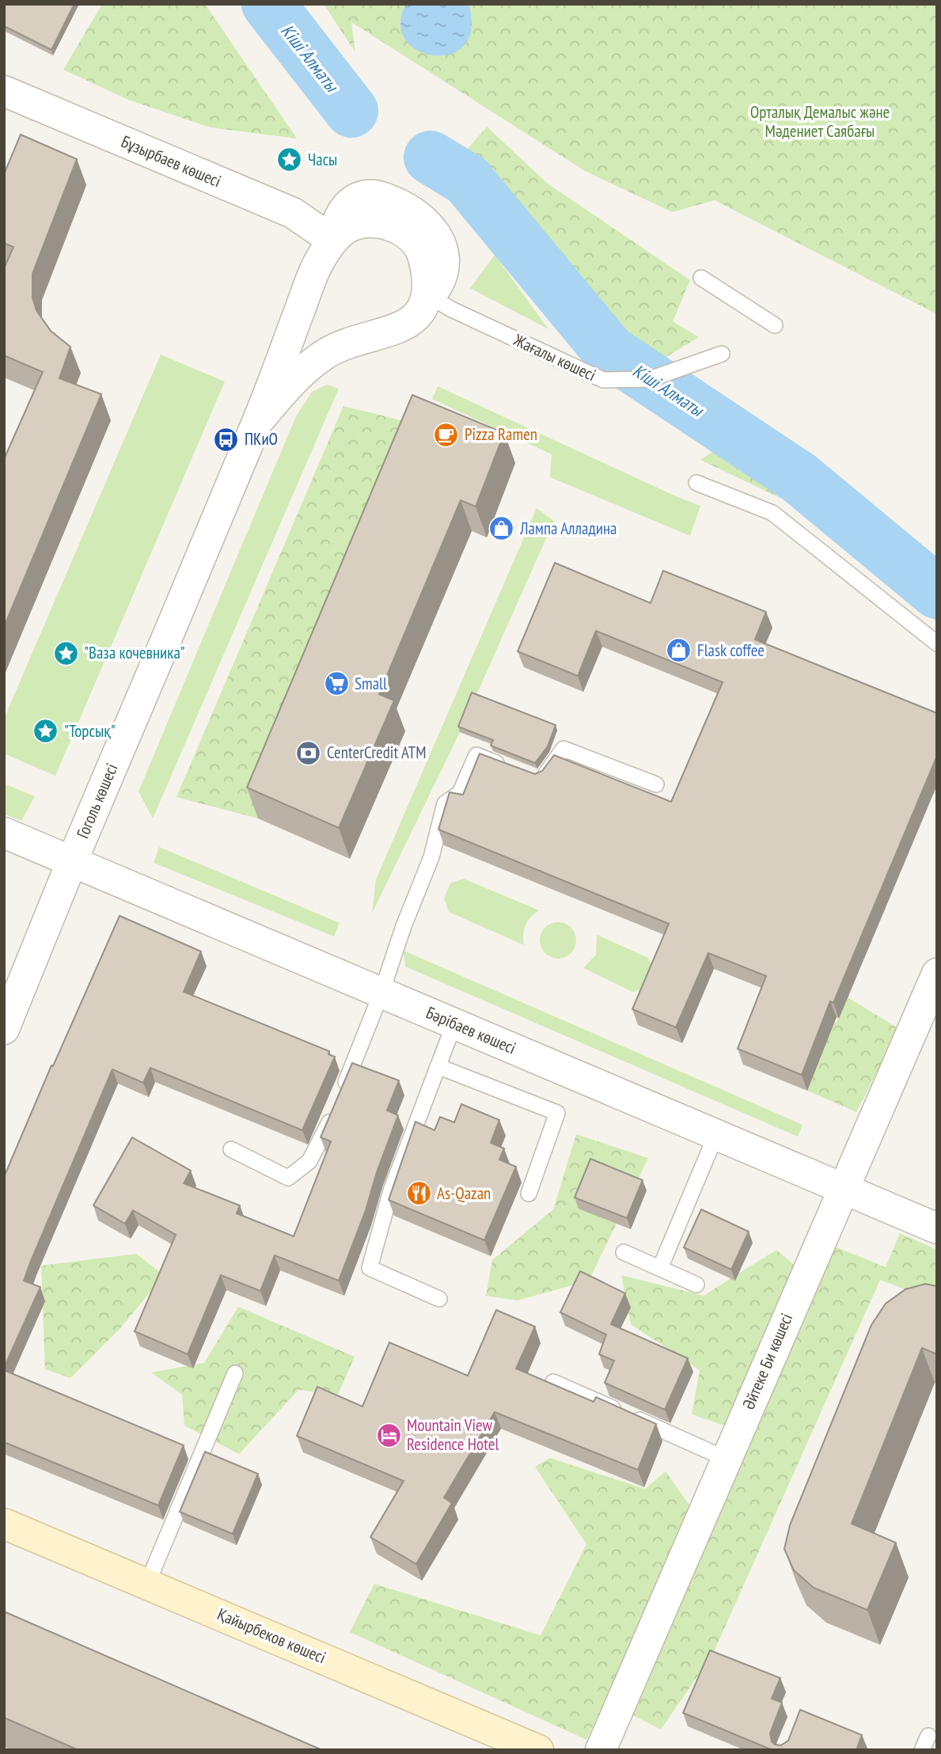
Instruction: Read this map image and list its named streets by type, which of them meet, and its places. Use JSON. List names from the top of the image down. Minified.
{"streets":{"main road":["Қайырбеков көшесі"],"street":["Бұзырбаев көшесі","Гоголь көшесі","Бәрібаев көшесі","Әйтеке Би көшесі"],"lane":["Жағалы көшесі"]},"crossings":[["Бұзырбаев көшесі","Гоголь көшесі"],["Жағалы көшесі","Гоголь көшесі"],["Гоголь көшесі","Бәрібаев көшесі"],["Бәрібаев көшесі","Әйтеке Би көшесі"]],"water":["Кіші Алматы"],"parks":["Орталық Демалыс және Мәдениет Саябағы"],"places":{"place":["Часы","\"Ваза кочевника\"","\"Торсық\""],"cafe":["Pizza Ramen"],"bus stop":["ПКиО"],"shop":["Лампа Алладина","Flask coffee"],"supermarket":["Small"],"bank":["CenterCredit ATM"],"restaurant":["As-Qazan"],"hotel":["Mountain View Residence Hotel"]}}
